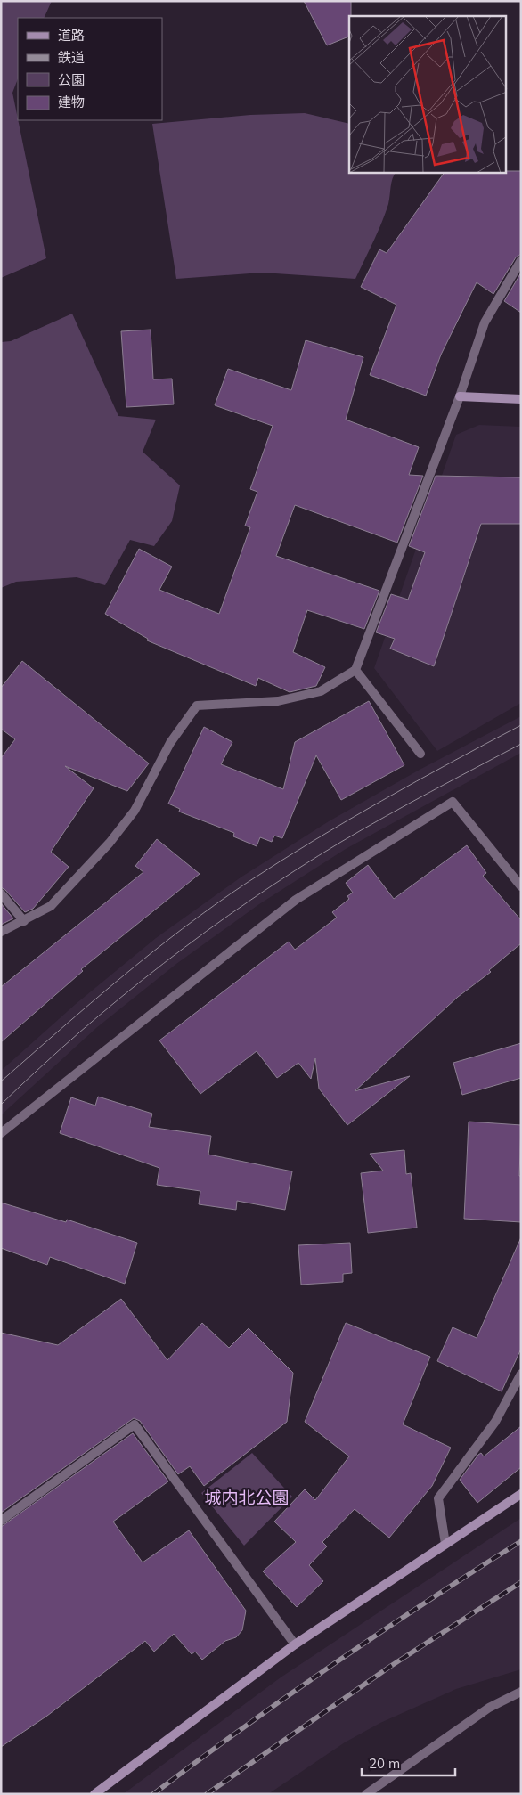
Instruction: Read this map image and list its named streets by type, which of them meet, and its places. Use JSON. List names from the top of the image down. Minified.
{"parks":["城内北公園"],"legend":["道路","鉄道","公園","建物"],"scale_bar":"20 m"}
